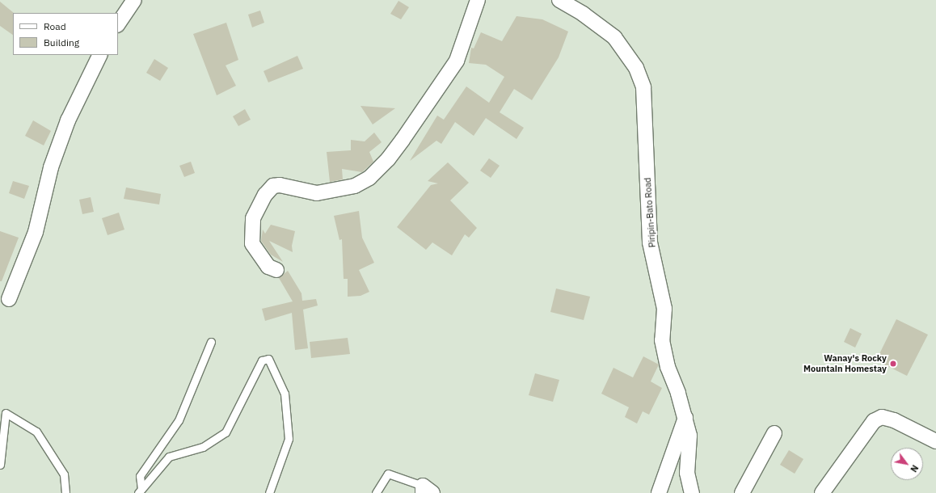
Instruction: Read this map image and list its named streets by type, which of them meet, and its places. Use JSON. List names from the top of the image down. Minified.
{"streets":{"street":["Piripin-Bato Road"]},"places":["Wanay's Rocky Mountain Homestay"],"legend":["Road","Building"],"north":"bottom right"}
